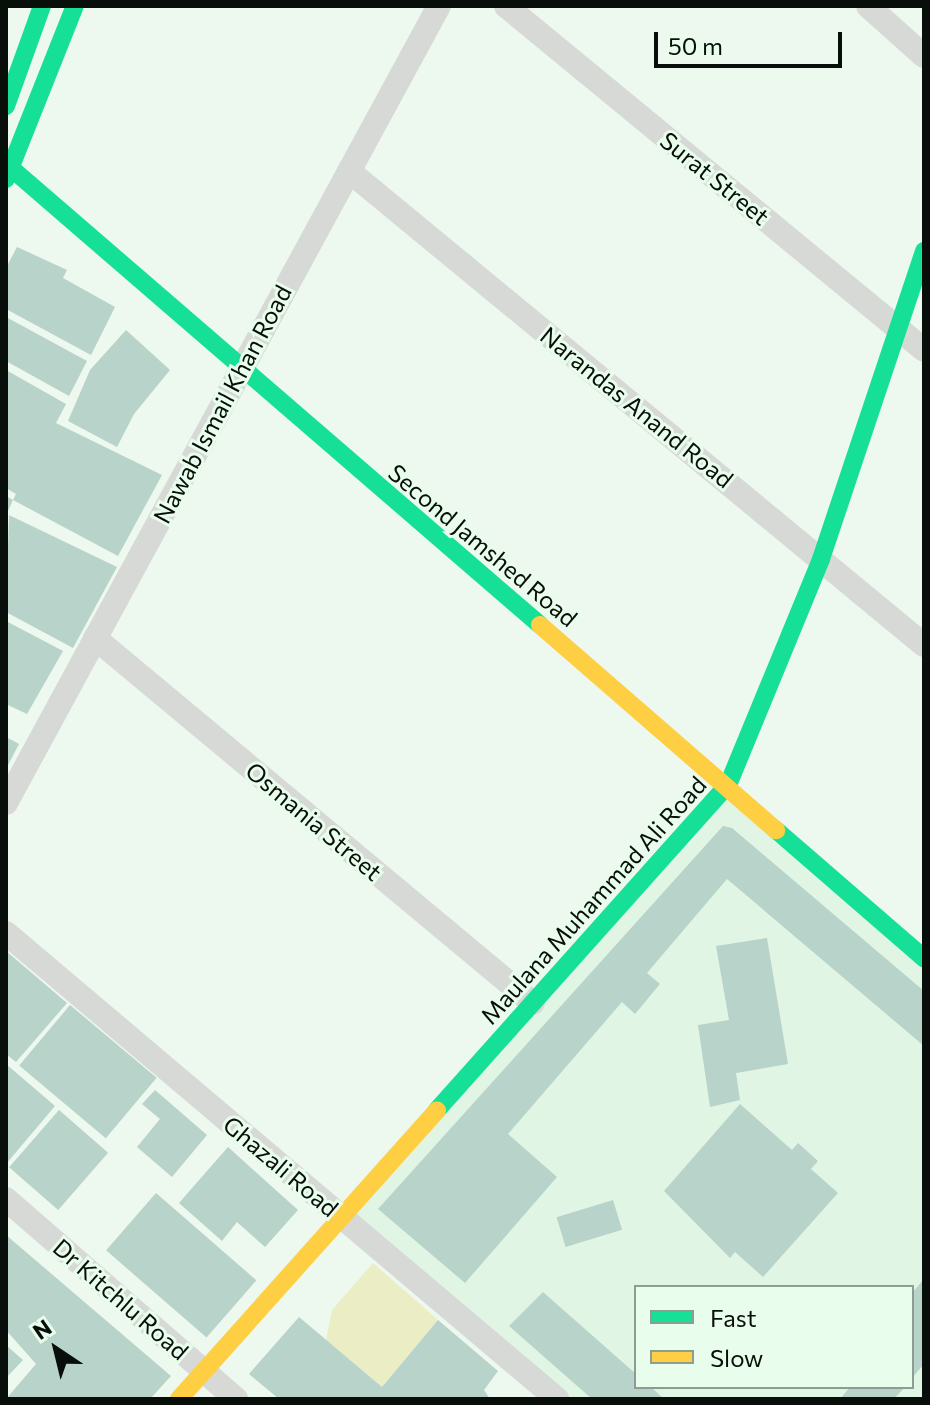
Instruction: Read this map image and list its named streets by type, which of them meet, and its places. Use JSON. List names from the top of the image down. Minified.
{"streets":{"street":["Surat Street","Nawab Ismail Khan Road","Narandas Anand Road","Second Jamshed Road","Osmania Street","Maulana Muhammad Ali Road","Ghazali Road","Dr Kitchlu Road"]},"crossings":[["Surat Street","Maulana Muhammad Ali Road"],["Nawab Ismail Khan Road","Narandas Anand Road"],["Nawab Ismail Khan Road","Second Jamshed Road"],["Nawab Ismail Khan Road","Osmania Street"],["Narandas Anand Road","Maulana Muhammad Ali Road"],["Second Jamshed Road","Maulana Muhammad Ali Road"],["Osmania Street","Maulana Muhammad Ali Road"],["Maulana Muhammad Ali Road","Ghazali Road"],["Maulana Muhammad Ali Road","Dr Kitchlu Road"]],"legend":["Fast","Slow"],"scale_bar":"50 m","north":"top left"}
